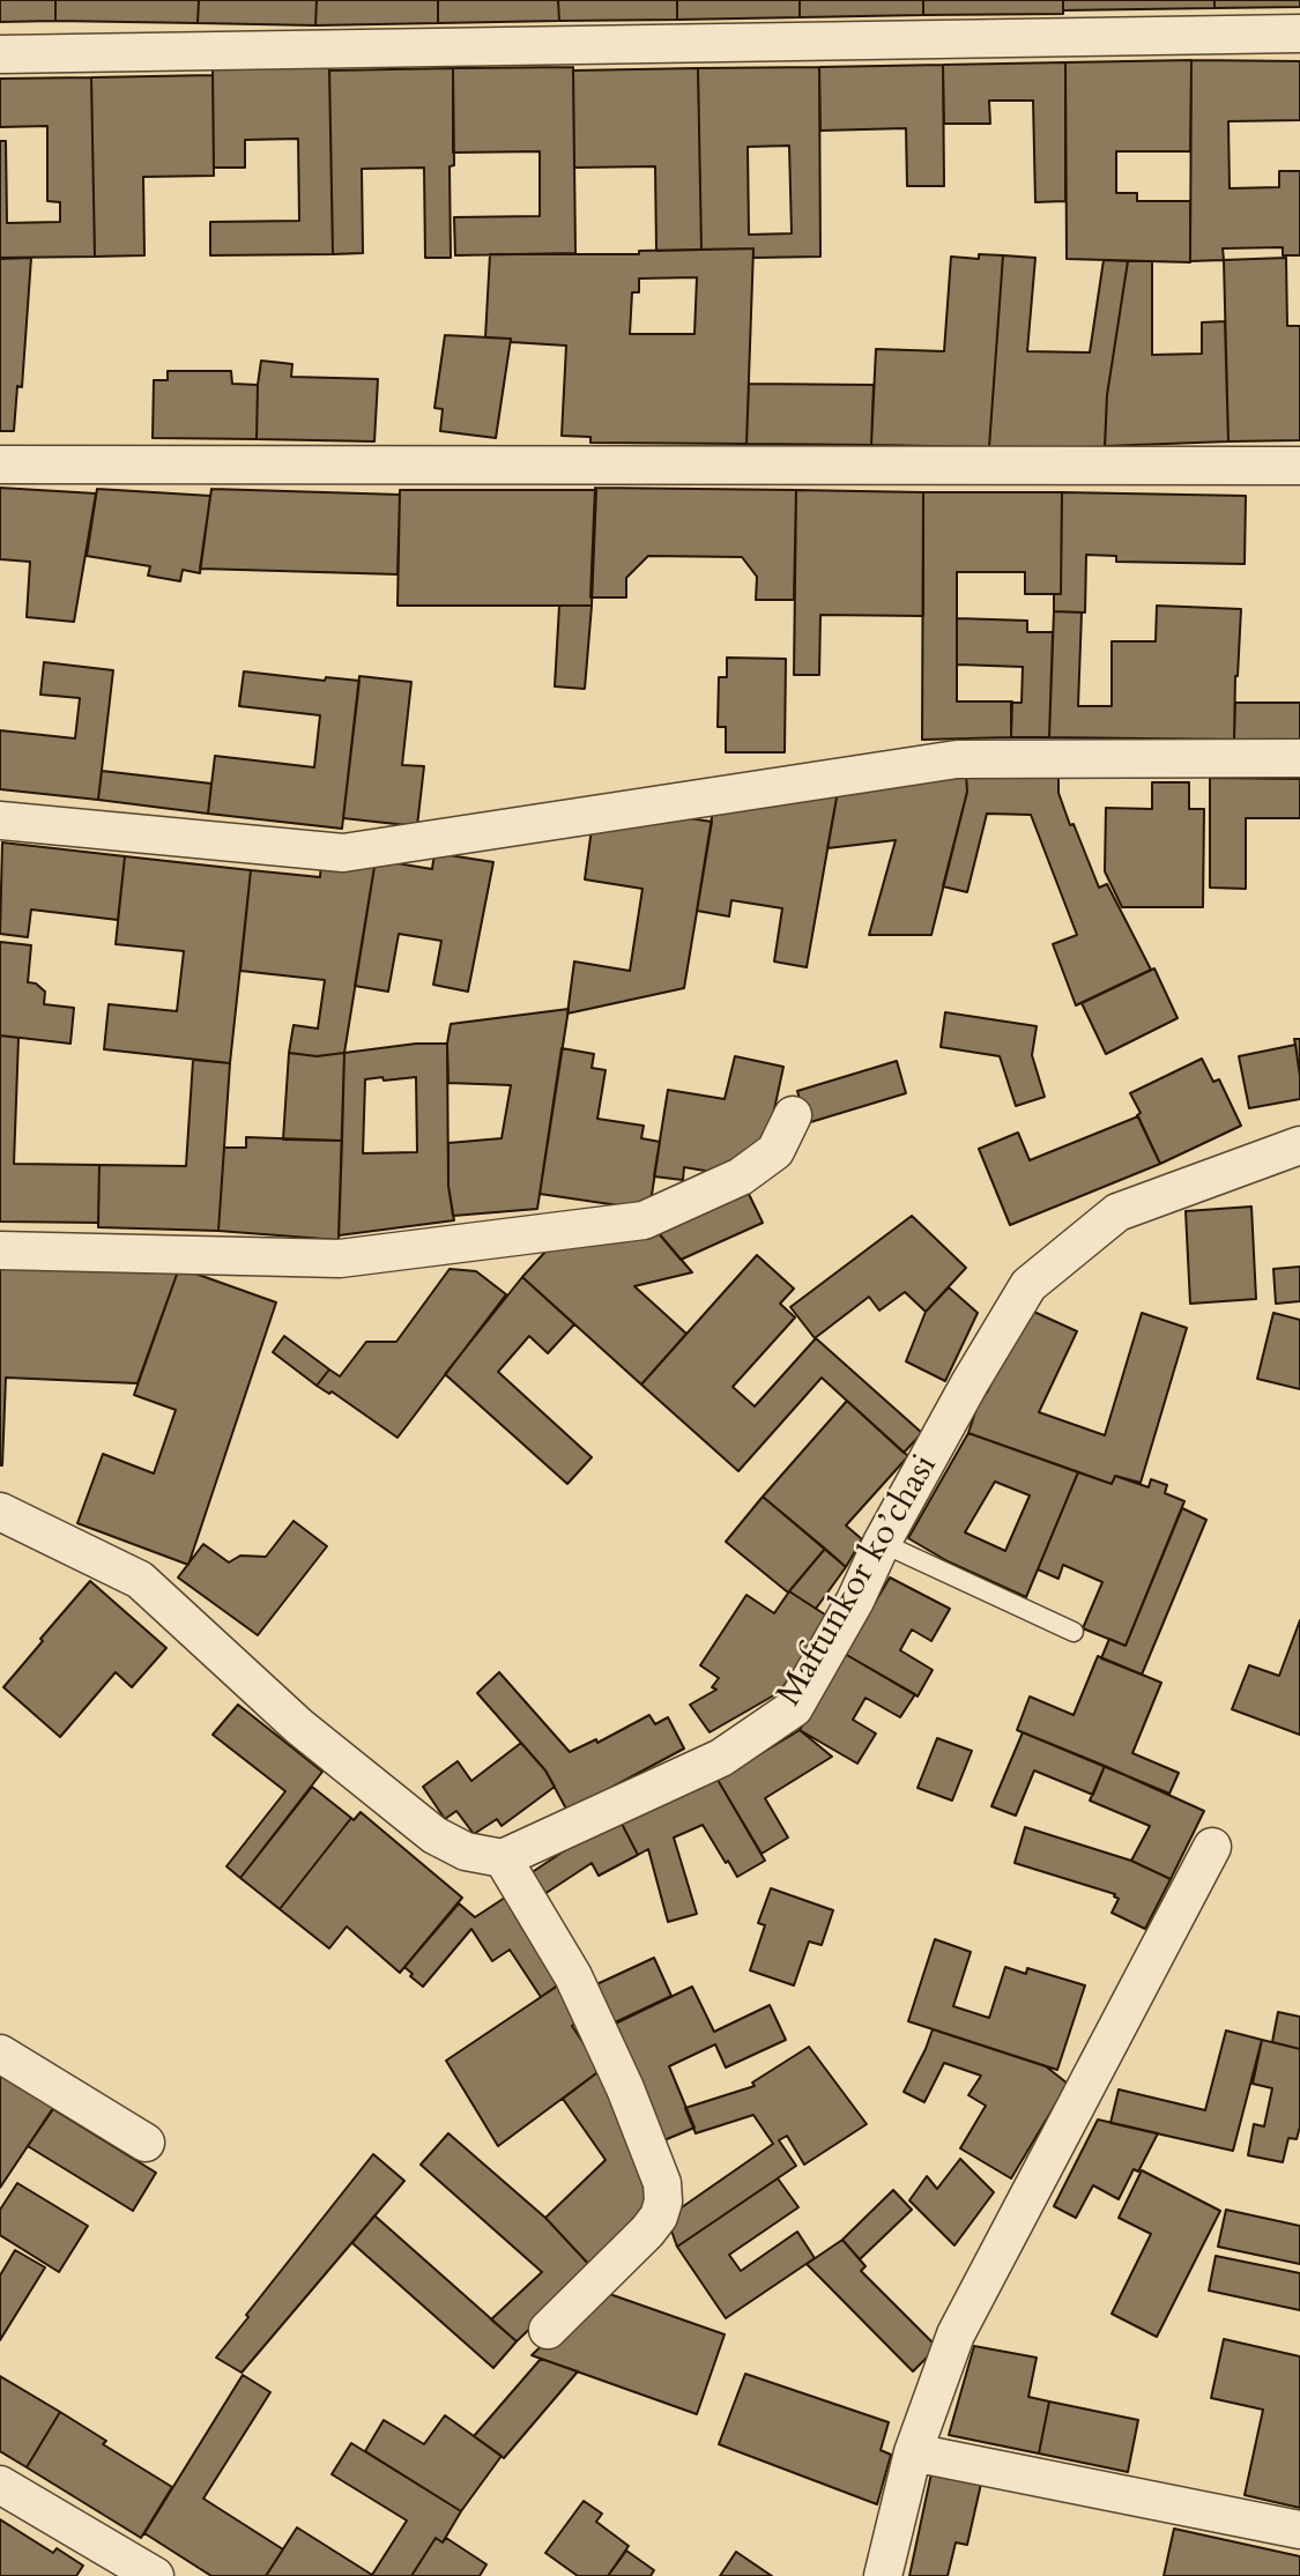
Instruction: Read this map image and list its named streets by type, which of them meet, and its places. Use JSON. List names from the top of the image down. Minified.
{"streets":{"street":["Maftunkor ko’chasi"]}}
